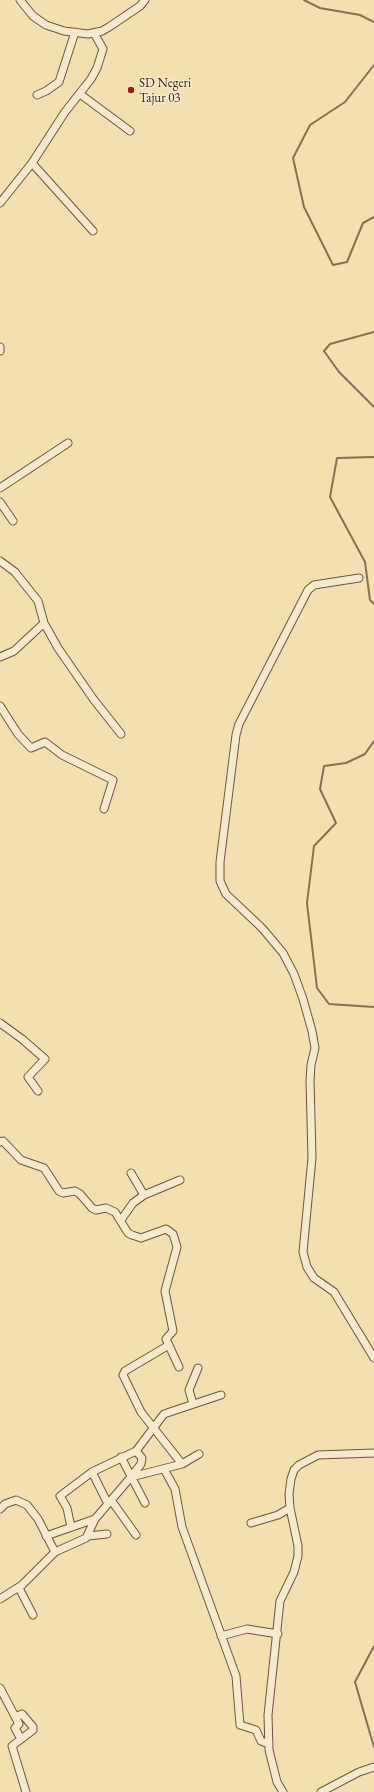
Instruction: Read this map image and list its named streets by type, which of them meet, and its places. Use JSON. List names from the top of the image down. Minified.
{"places":["SD Negeri Tajur 03"]}
